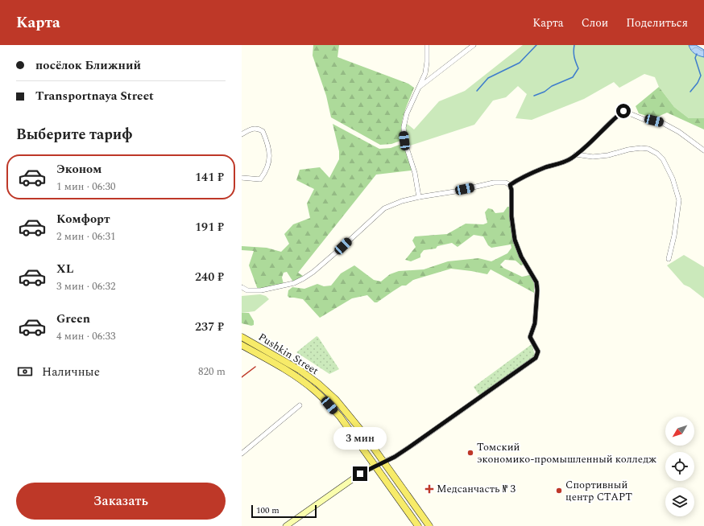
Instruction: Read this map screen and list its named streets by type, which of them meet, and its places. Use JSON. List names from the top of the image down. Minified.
{"streets":{"main road":["Pushkin Street"]},"places":{"other":["Томский экономико-промышленный колледж","Спортивный центр СТАРТ"],"health":["Медсанчасть № 3"]},"scale_bar":"100 m","north":"bottom left","page":{"header":"Карта","nav":["Карта","Слои","Поделиться"],"banner":["посёлок Ближний","Transportnaya Street"],"heading":"Выберите тариф","list":[{"name":"Эконом","note":"1 мин · 06:30","value":"141 ₽"},{"name":"Комфорт","note":"2 мин · 06:31","value":"191 ₽"},{"name":"XL","note":"3 мин · 06:32","value":"240 ₽"},{"name":"Green","note":"4 мин · 06:33","value":"237 ₽"}],"pay":["Наличные","820 m"],"bubble":"3 мин","buttons":"Заказать","scale":"100 m"}}
